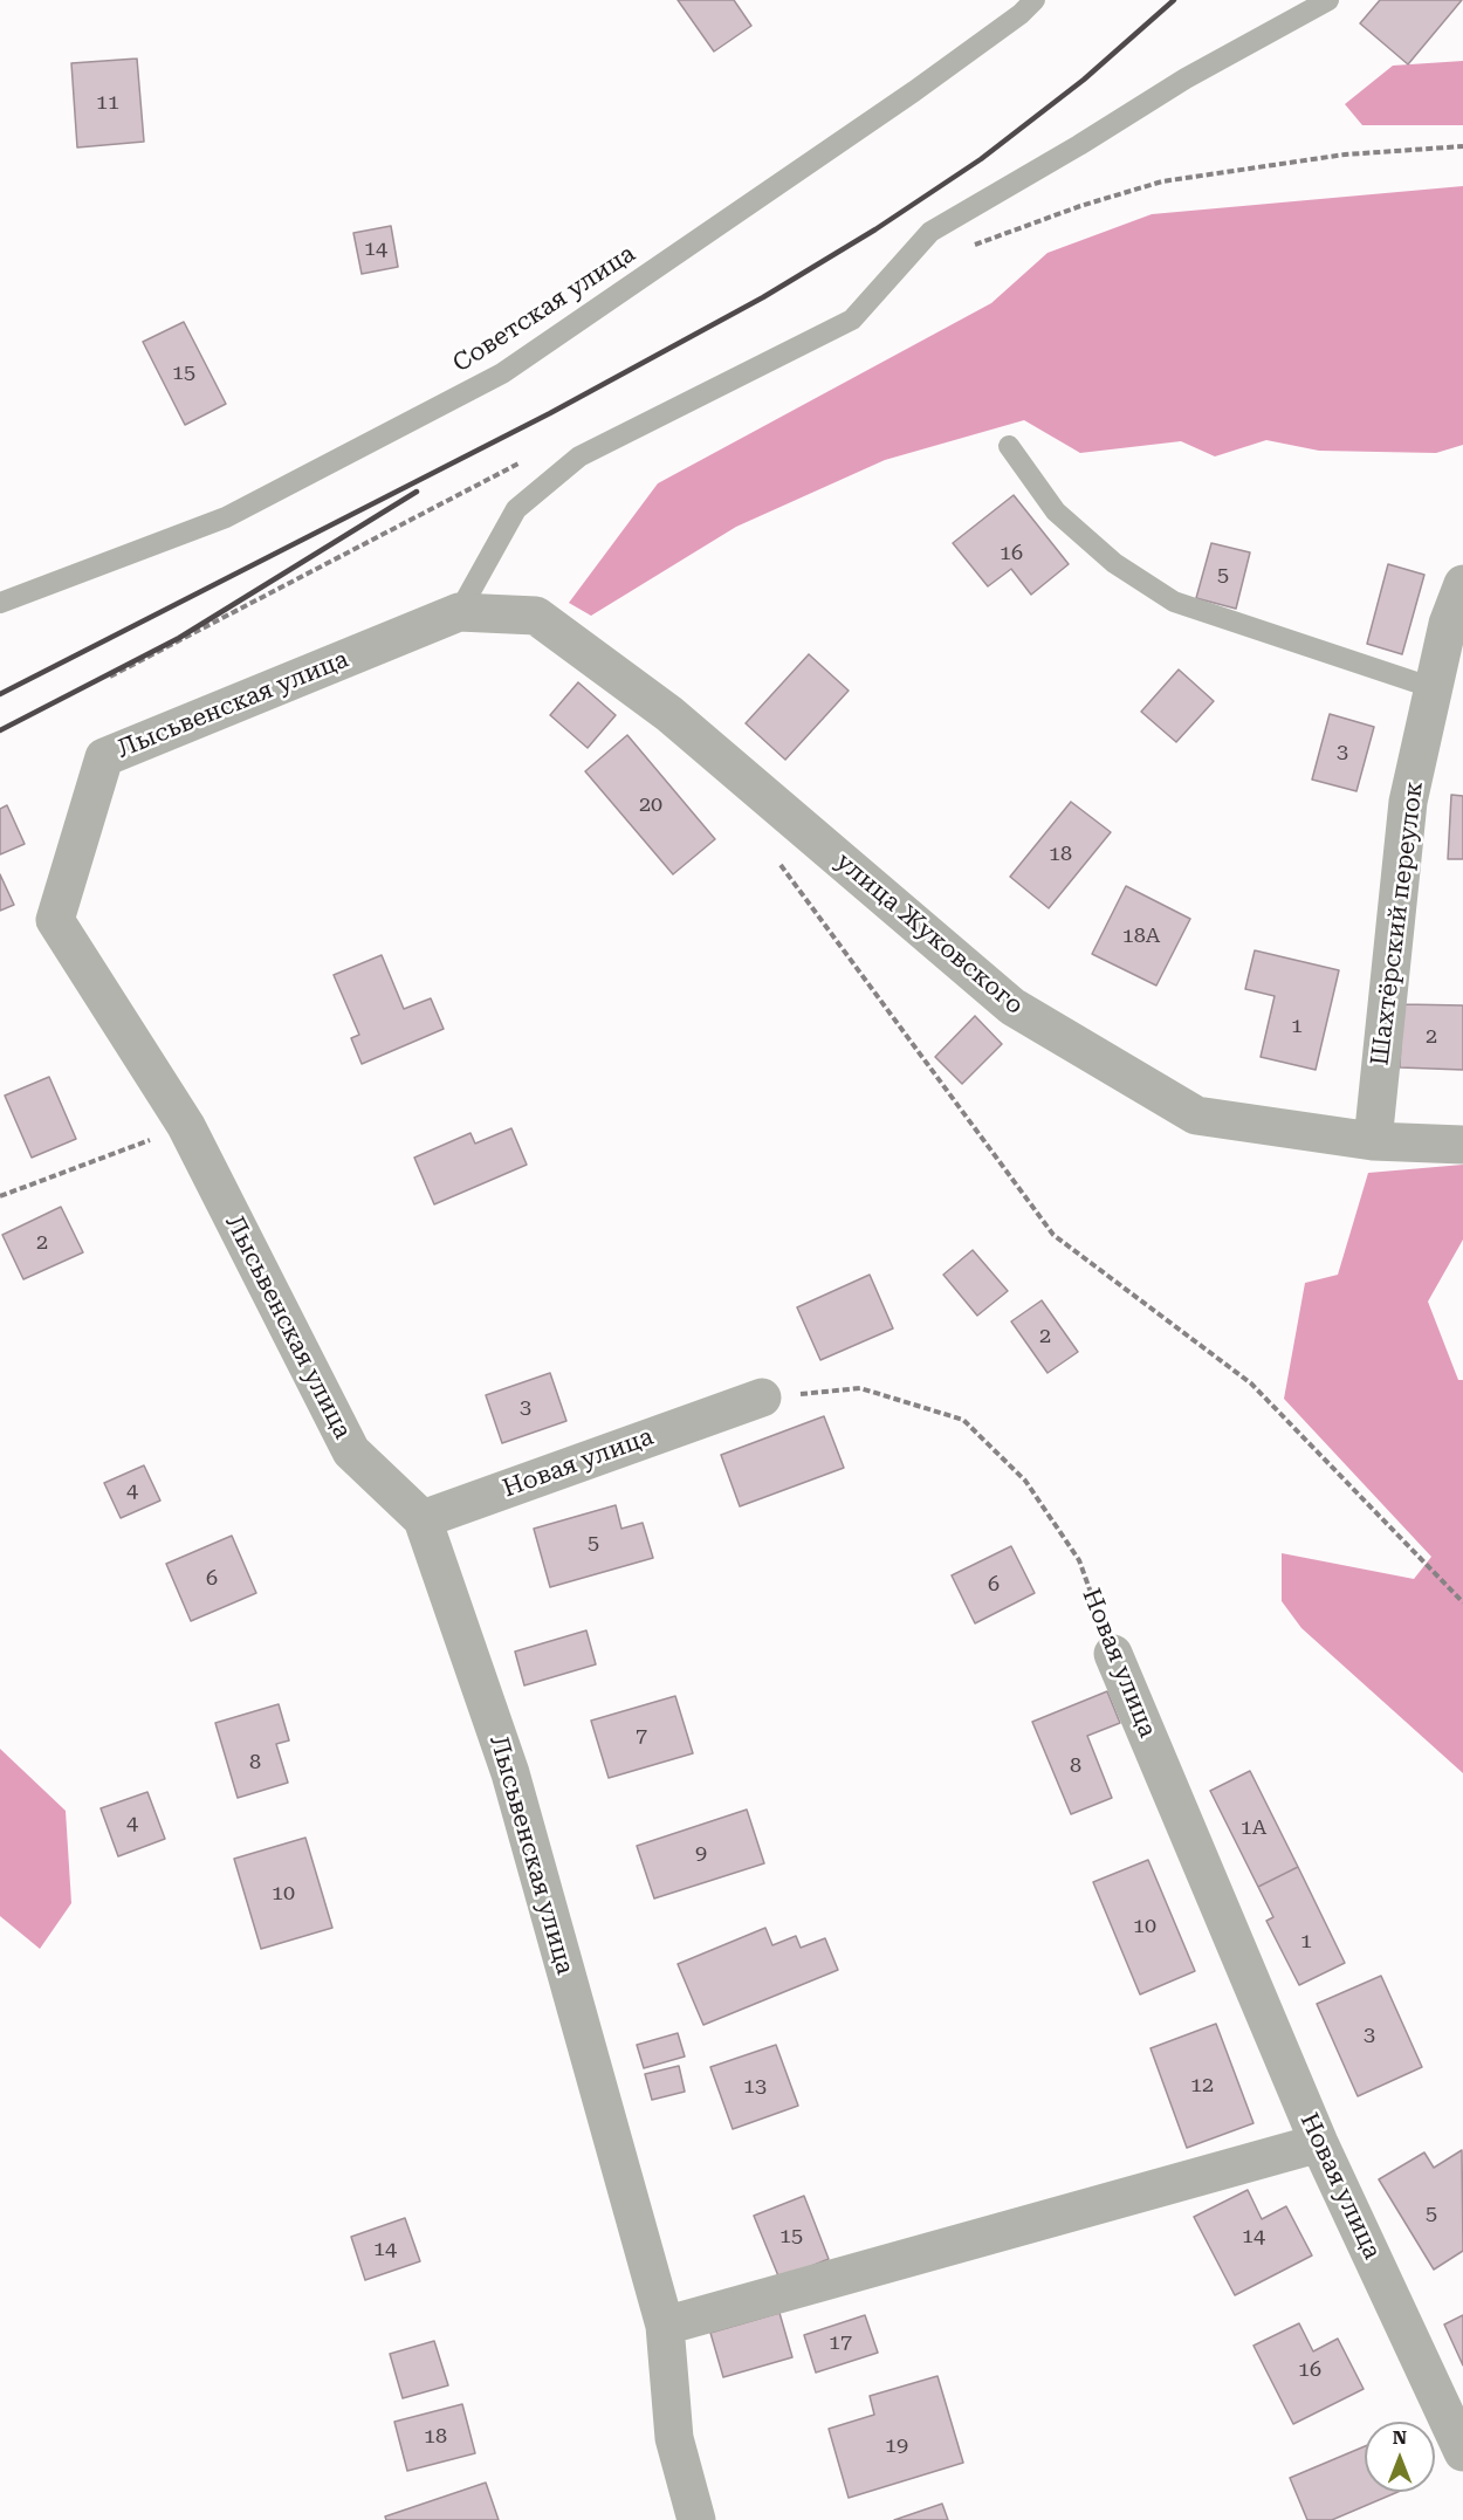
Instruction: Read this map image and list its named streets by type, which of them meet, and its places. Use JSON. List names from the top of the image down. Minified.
{"streets":{"street":["Лысьвенская улица","Шахтёрский переулок","улица Жуковского","Новая улица"],"lane":["Советская улица"]},"crossings":[["Лысьвенская улица","улица Жуковского"],["Лысьвенская улица","Новая улица"],["Шахтёрский переулок","улица Жуковского"]],"house_numbers":["11","14","15","16","5","3","20","18","18А","1","2","2","2","3","4","5","6","6","7","8","8","4","1А","9","10","10","1","3","12","13","5","15","14","14","17","16","18","19"],"north":"top"}
